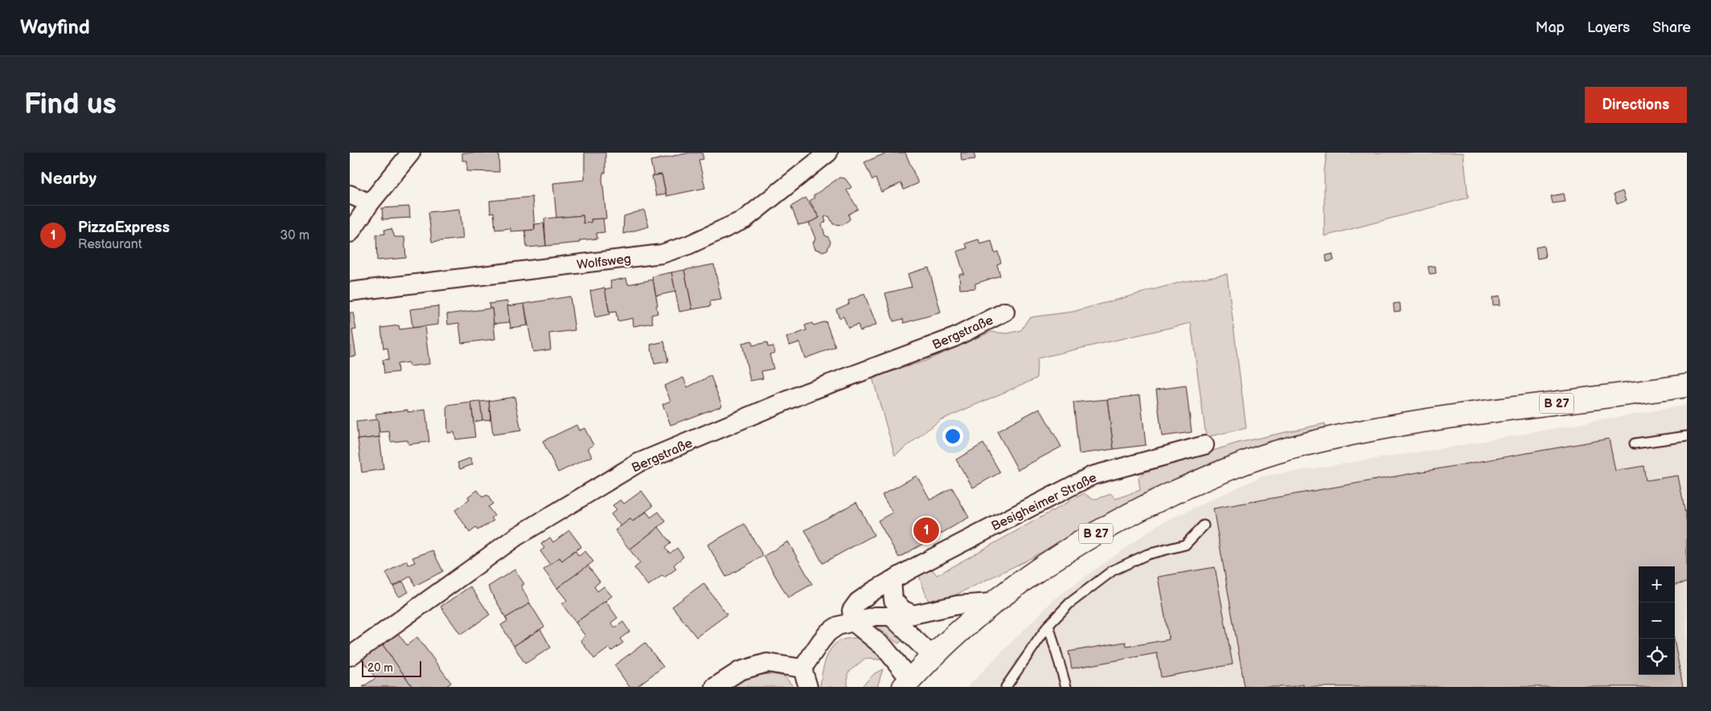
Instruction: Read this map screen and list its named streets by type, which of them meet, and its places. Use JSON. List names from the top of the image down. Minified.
{"streets":{"main road":["B 27"],"street":["Wolfsweg","Bergstraße","Besigheimer Straße"]},"scale_bar":"20 m","page":{"header":"Wayfind","nav":["Map","Layers","Share"],"buttons":"Directions","title":"Find us","heading":"Nearby","list":[{"mark":"1","name":"PizzaExpress","note":"Restaurant","value":"30 m"}],"pins":"1","map_buttons":["+","−"],"scale":"20 m"}}
